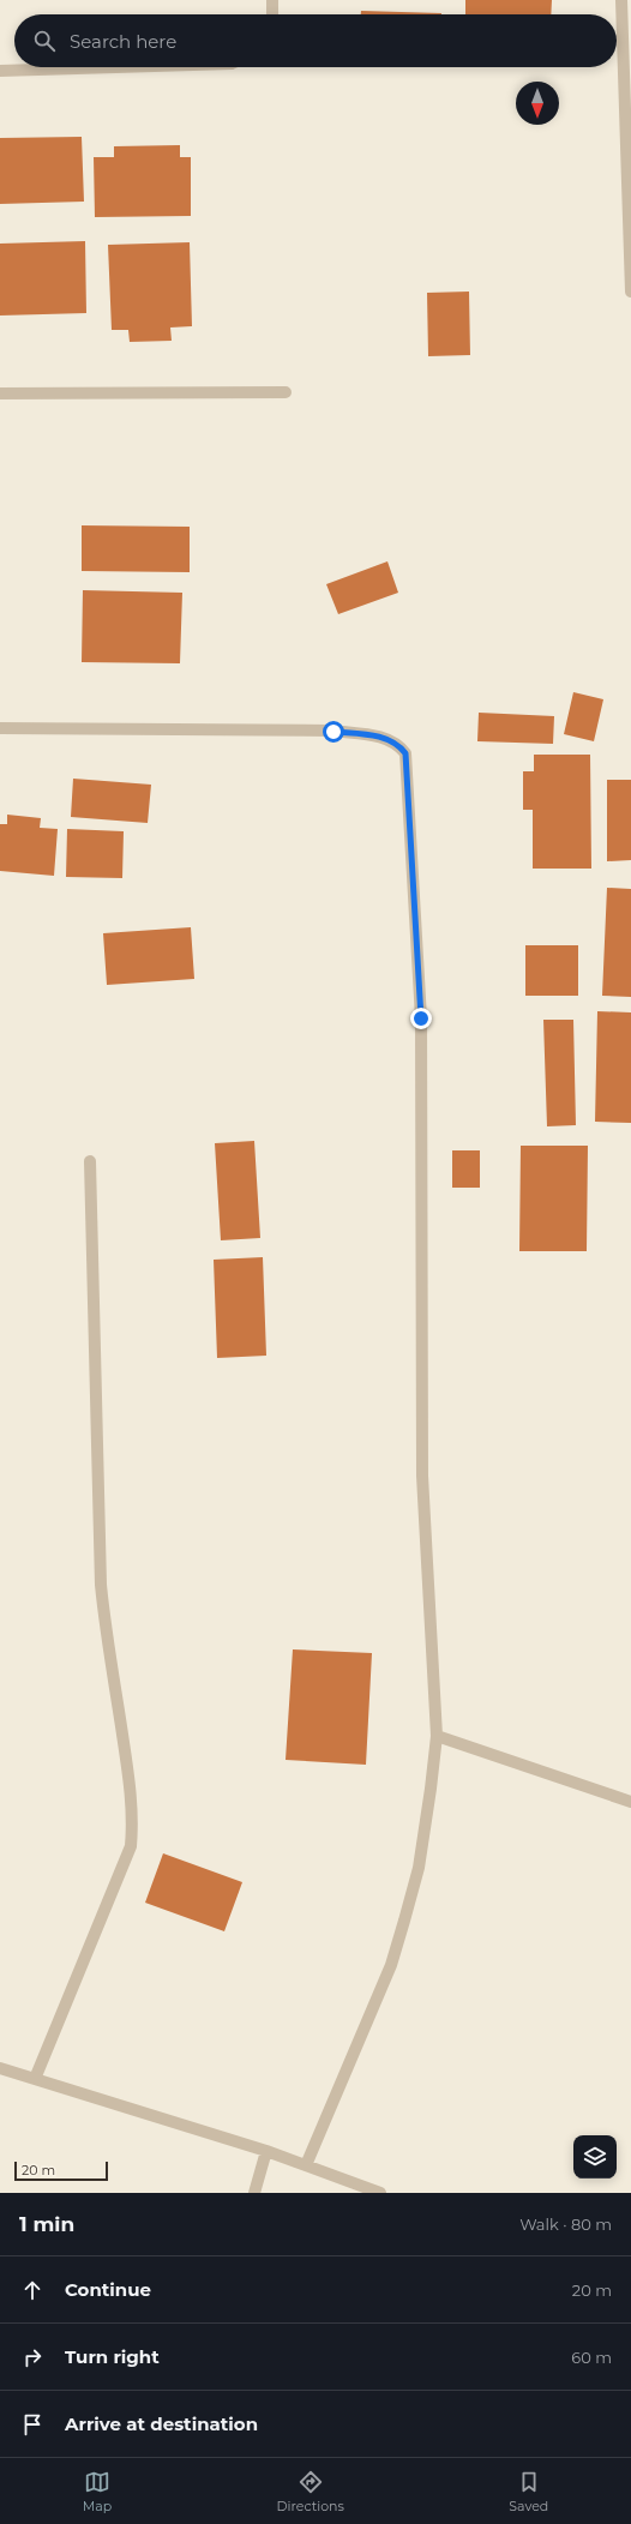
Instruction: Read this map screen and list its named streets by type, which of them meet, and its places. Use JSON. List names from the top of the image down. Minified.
{"scale_bar":"20 m","north":"bottom","page":{"search":"Search here","scale":"20 m","heading":["1 min","Walk · 80 m"],"list":[["Continue","20 m"],["Turn right","60 m"],"Arrive at destination"],"nav":["Map","Directions","Saved"]}}
